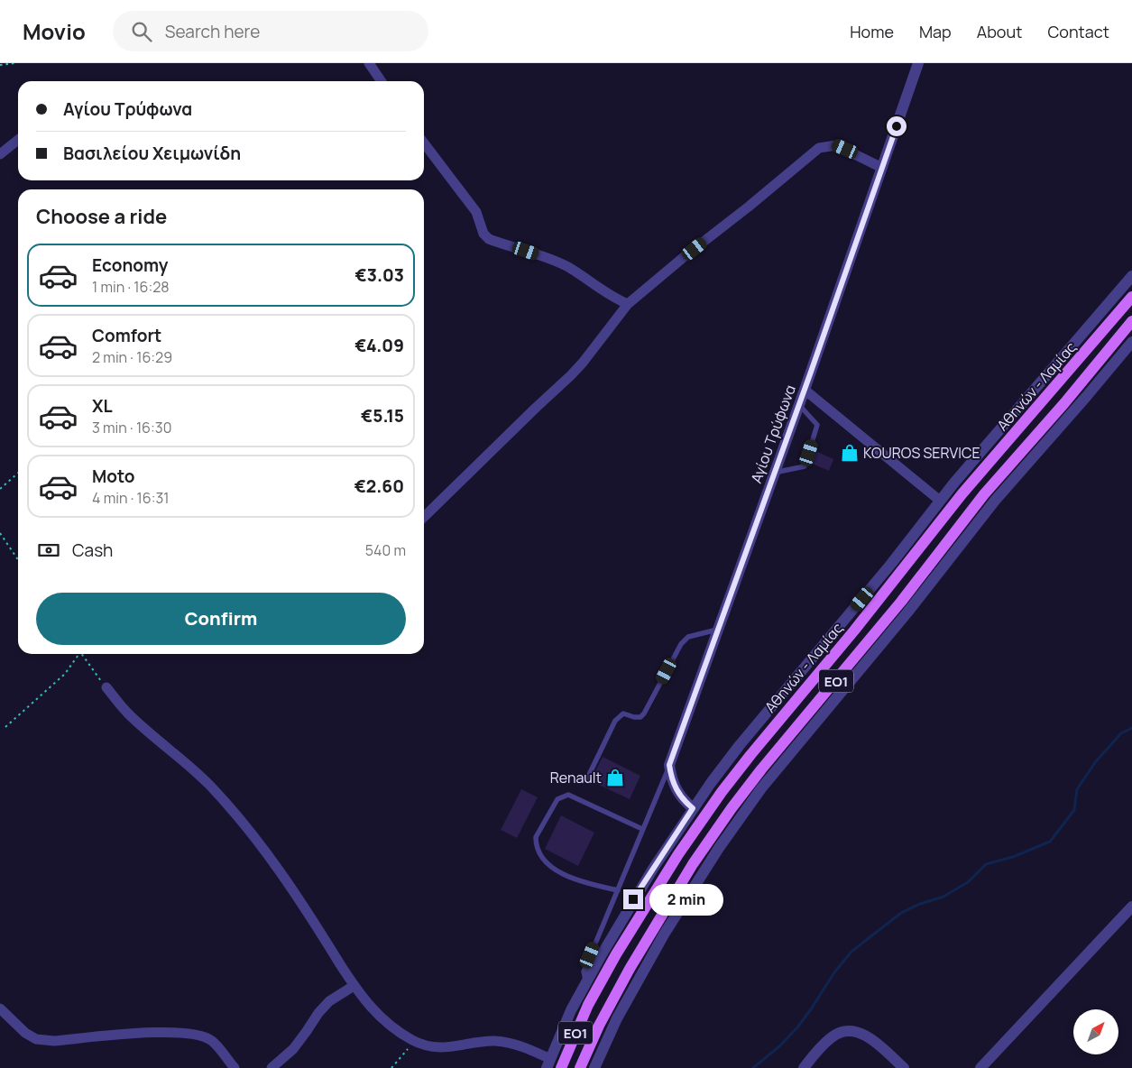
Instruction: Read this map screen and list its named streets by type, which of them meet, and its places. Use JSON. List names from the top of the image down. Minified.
{"streets":{"main road":["Αθηνών - Λαμίας","ΕΟ1"],"street":["Αγίου Τρύφωνα"]},"places":{"shop":["KOUROS SERVICE","Renault"]},"north":"top right","page":{"header":"Movio","search":"Search here","nav":["Home","Map","About","Contact"],"banner":["Αγίου Τρύφωνα","Βασιλείου Χειμωνίδη"],"heading":"Choose a ride","list":[{"name":"Economy","note":"1 min · 16:28","value":"€3.03"},{"name":"Comfort","note":"2 min · 16:29","value":"€4.09"},{"name":"XL","note":"3 min · 16:30","value":"€5.15"},{"name":"Moto","note":"4 min · 16:31","value":"€2.60"}],"pay":["Cash","540 m"],"buttons":"Confirm","bubble":"2 min"}}
